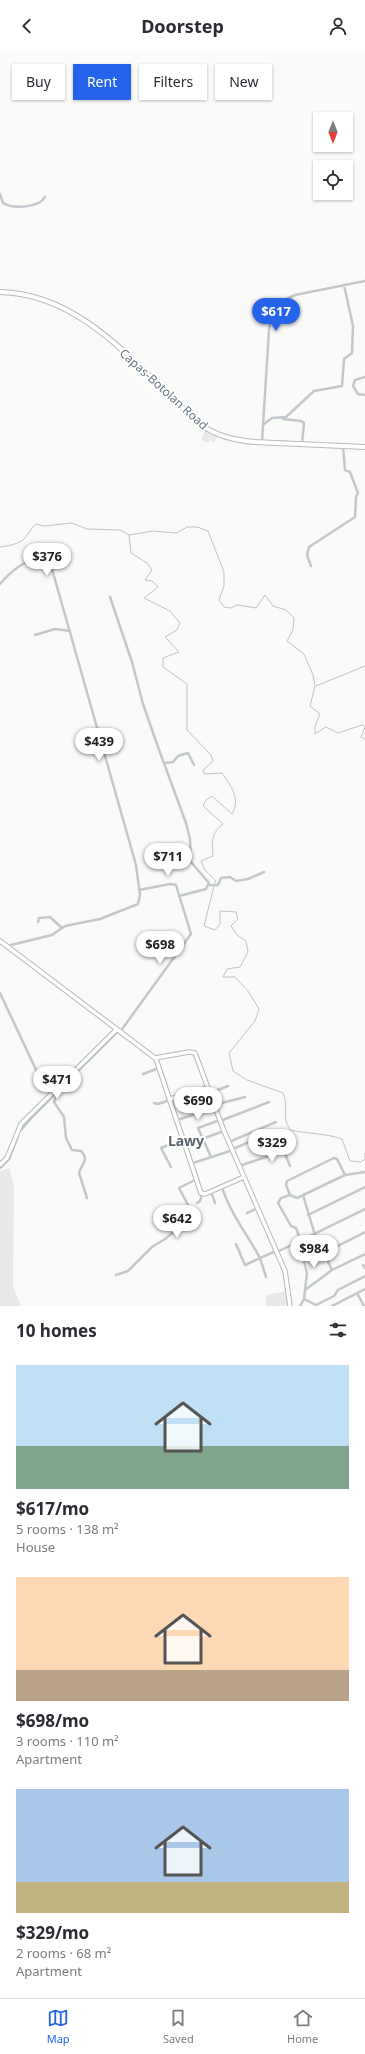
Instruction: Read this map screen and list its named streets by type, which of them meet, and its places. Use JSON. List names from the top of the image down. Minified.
{"streets":{"main road":["Capas-Botolan Road"]},"districts":["Lawy"],"north":"bottom","page":{"header":"Doorstep","chip":["Buy","Rent","Filters","New"],"price":["$617","$376","$439","$711","$698","$471","$690","$329","$642","$984"],"heading":"10 homes","list":[{"name":"$617/mo","note":"5 rooms · 138 m² · House"},{"name":"$698/mo","note":"3 rooms · 110 m² · Apartment"},{"name":"$329/mo","note":"2 rooms · 68 m² · Apartment"}],"tabs":["Map","Saved","Home"]}}
